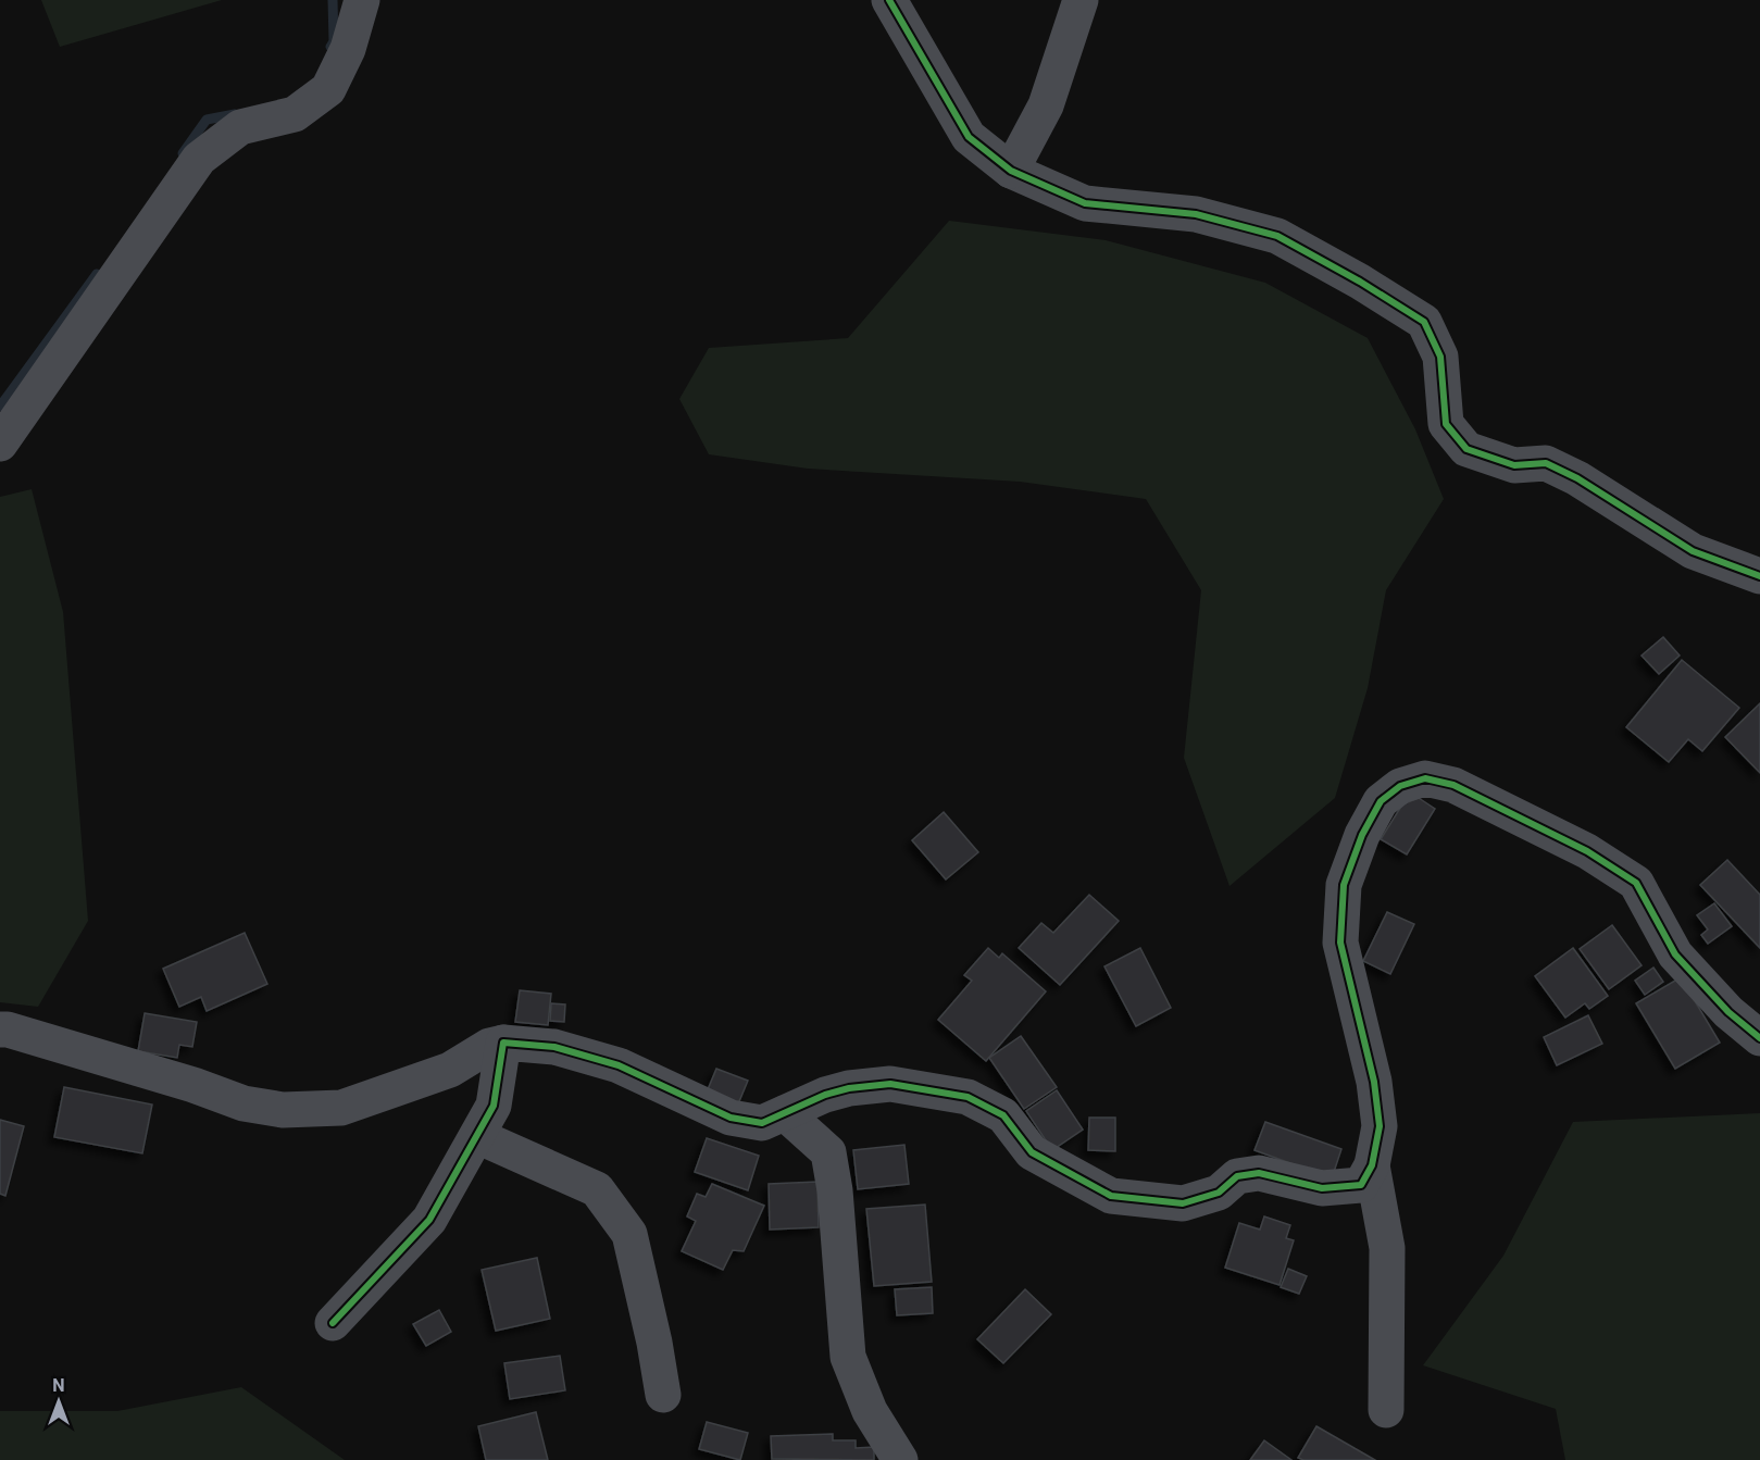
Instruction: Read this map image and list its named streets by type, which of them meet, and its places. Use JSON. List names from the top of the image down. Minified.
{"north":"top"}
